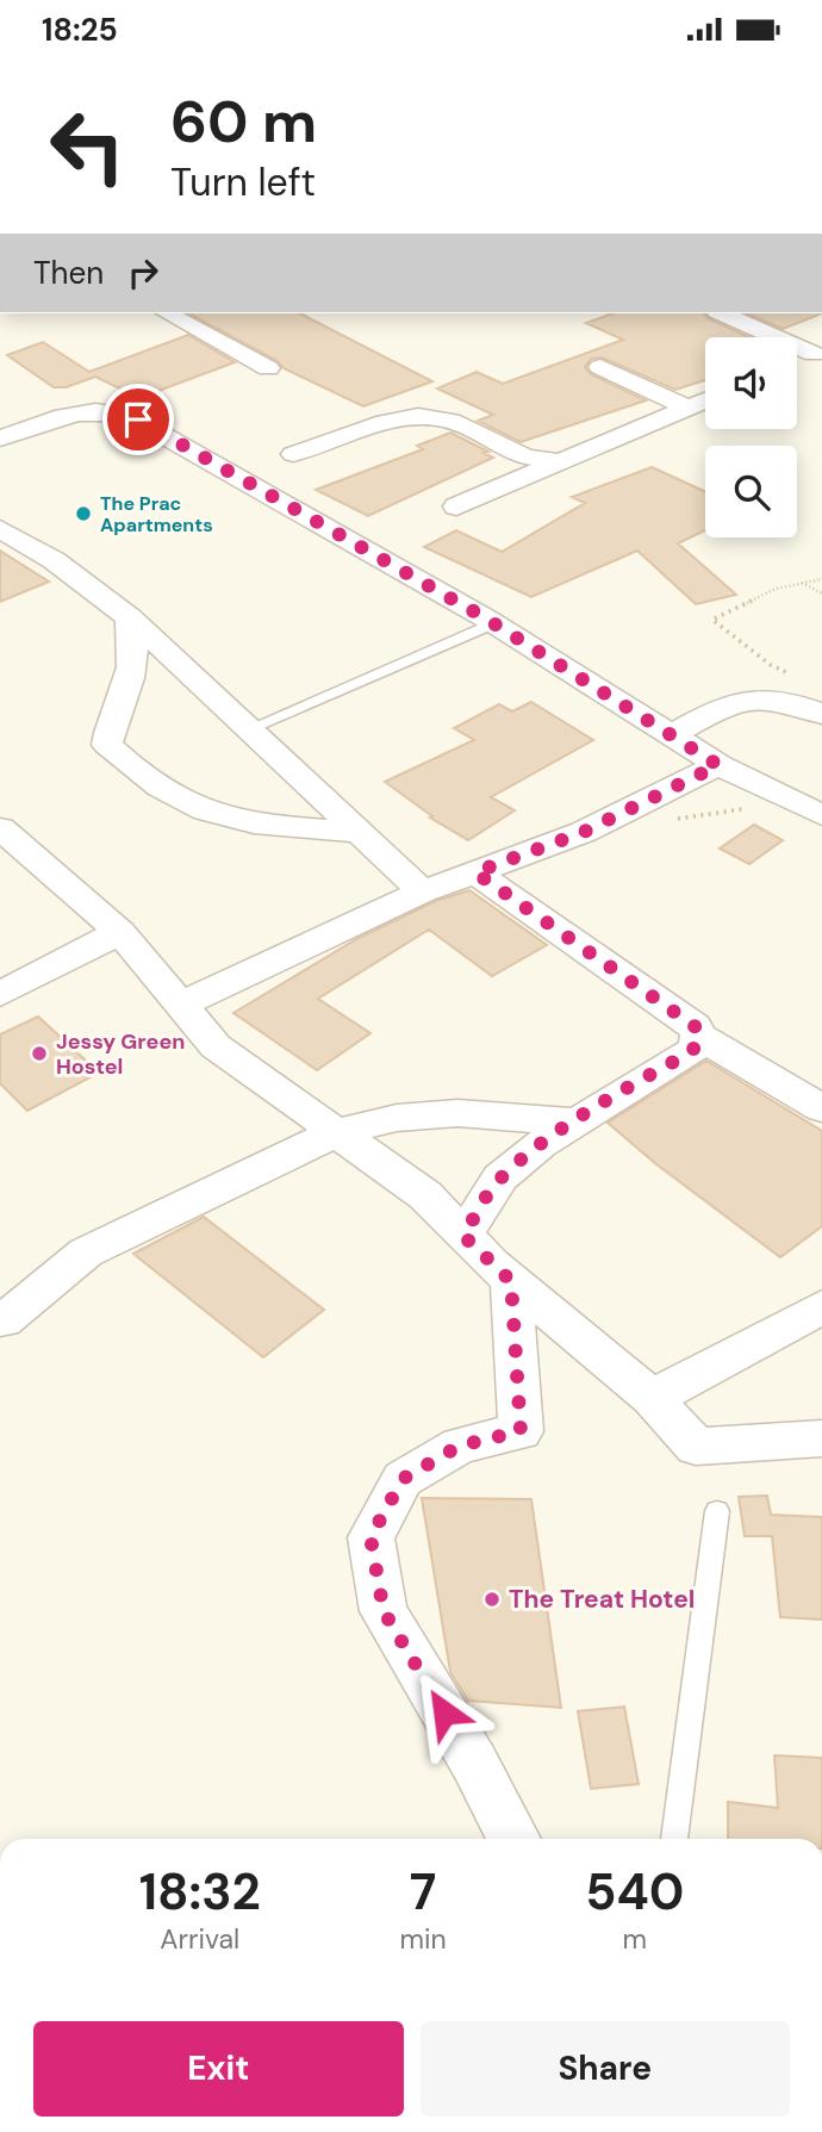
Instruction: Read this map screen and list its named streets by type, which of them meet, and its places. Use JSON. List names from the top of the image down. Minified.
{"places":["The Prac Apartments","Jessy Green Hostel","The Treat Hotel"],"page":{"status":"18:25","turn":["60 m","Turn left"],"then":"Then","eta":["18:32","Arrival","7","min","540","m"],"buttons":["Exit","Share"]}}
